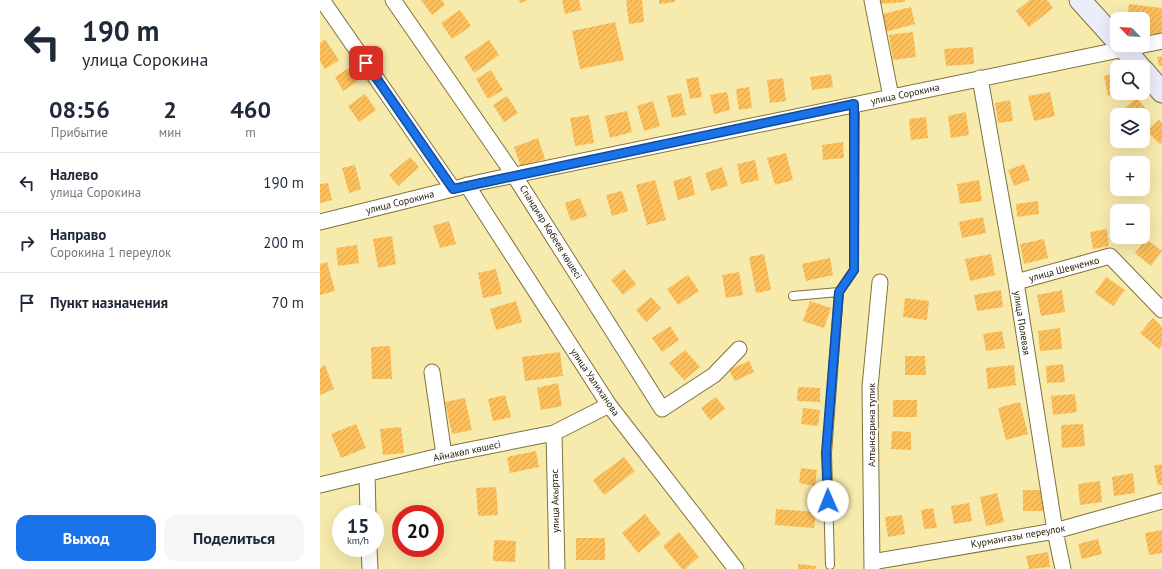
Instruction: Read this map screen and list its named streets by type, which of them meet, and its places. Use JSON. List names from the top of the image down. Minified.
{"streets":{"street":["улица Сорокина","Спандияр Көбеев көшесі","улица Шевченко","улица Полевая","улица Уалиханова","Алтынсарина тупик","Айнакөл көшесі","улица Акыртас","Курмангазы переулок"]},"crossings":[["улица Сорокина","Спандияр Көбеев көшесі"],["улица Сорокина","улица Полевая"],["улица Сорокина","улица Уалиханова"],["улица Шевченко","улица Полевая"],["улица Полевая","Курмангазы переулок"],["улица Уалиханова","Айнакөл көшесі"],["Алтынсарина тупик","Курмангазы переулок"],["Айнакөл көшесі","улица Акыртас"]],"north":"top left","page":{"turn":["190 m","улица Сорокина"],"map_buttons":["+","−"],"eta":["08:56","Прибытие","2","мин","460","m"],"list":[{"name":"Налево","note":"улица Сорокина","value":"190 m"},{"name":"Направо","note":"Сорокина 1 переулок","value":"200 m"},{"name":"Пункт назначения","value":"70 m"}],"speed":"15 km/h","limit":"20","buttons":["Выход","Поделиться"]}}
